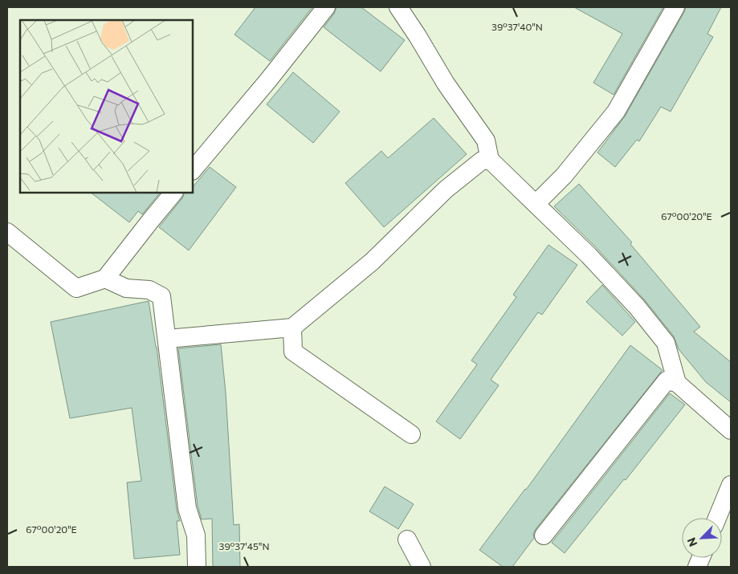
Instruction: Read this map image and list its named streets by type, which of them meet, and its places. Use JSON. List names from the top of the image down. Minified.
{"north":"bottom left","coordinates":["39°37'40\"N","67°00'20\"E","39°37'45\"N"]}
